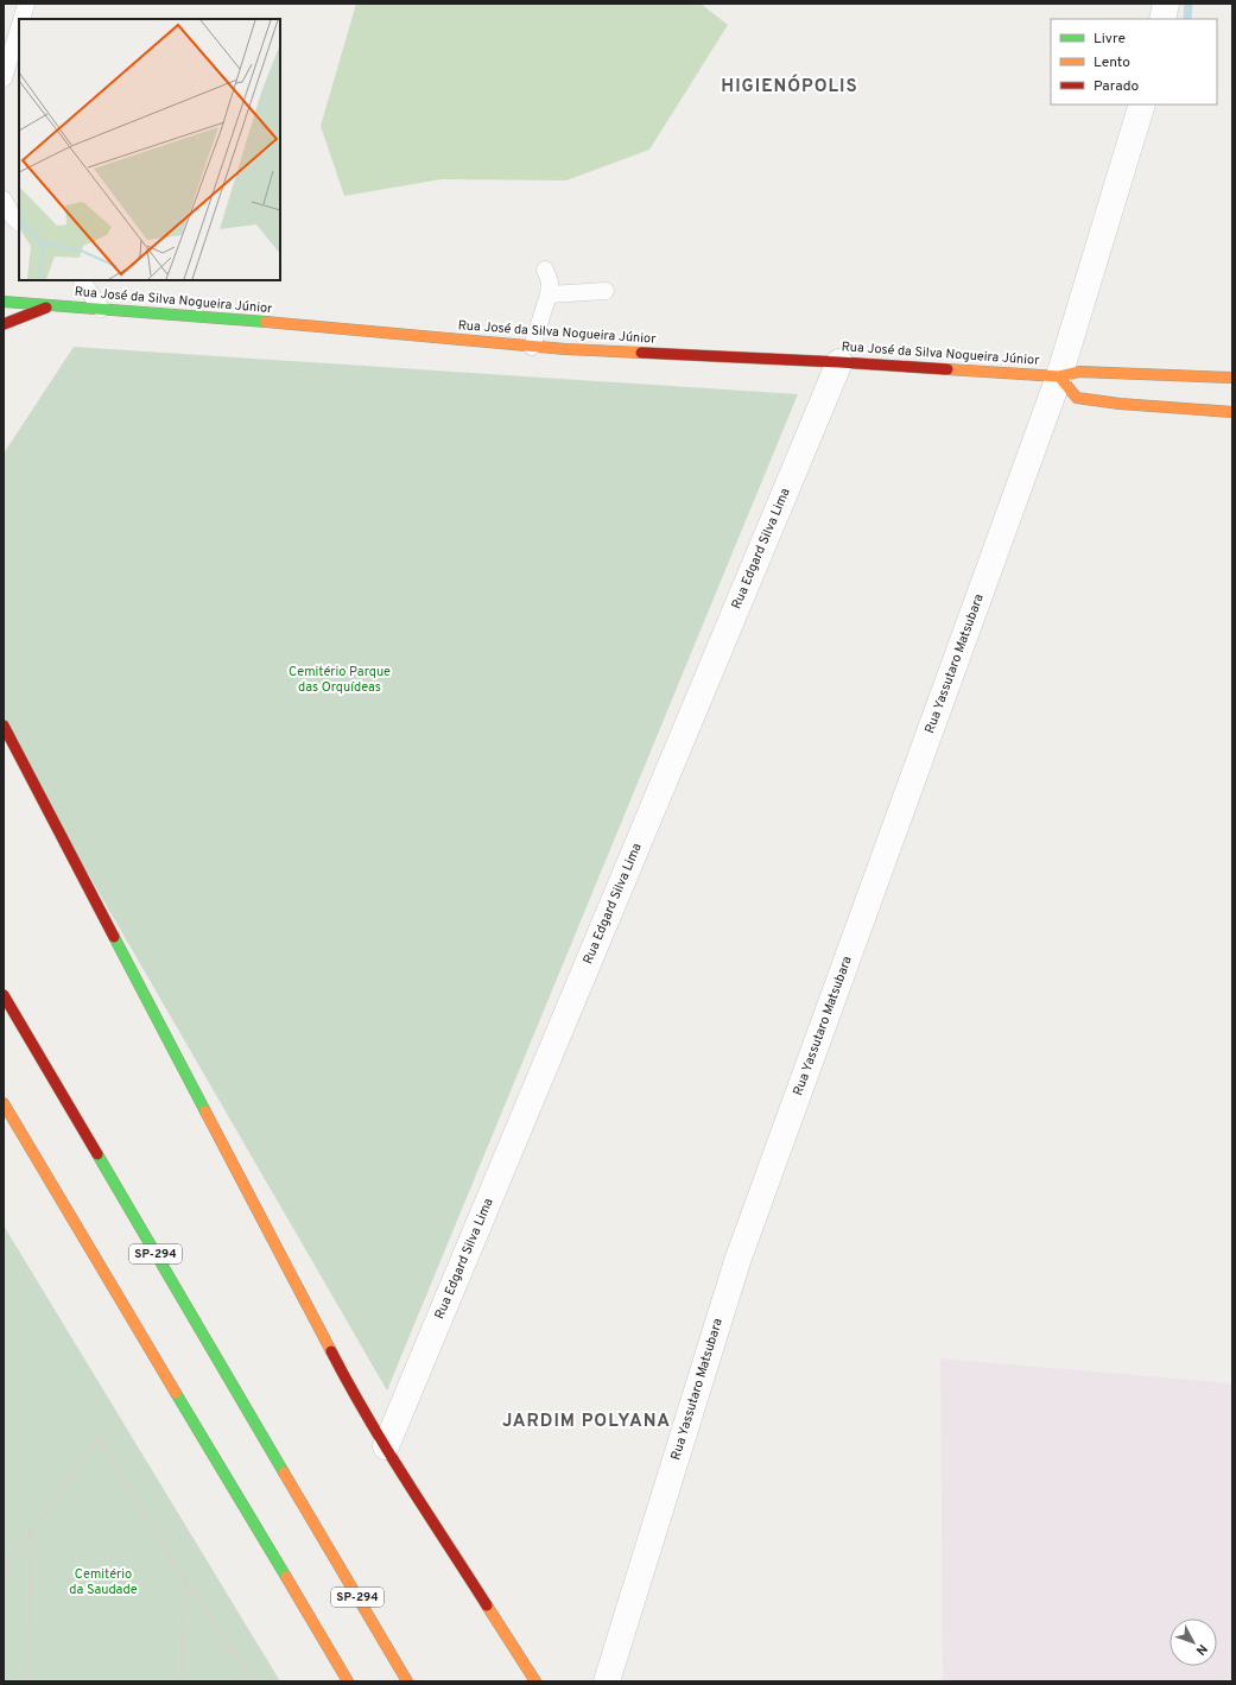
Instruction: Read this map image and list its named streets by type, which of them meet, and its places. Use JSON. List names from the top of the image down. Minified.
{"streets":{"main road":["Rua José da Silva Nogueira Júnior","SP-294"],"street":["Rua Edgard Silva Lima","Rua Yassutaro Matsubara"]},"crossings":[["Rua José da Silva Nogueira Júnior","Rua Edgard Silva Lima"],["Rua José da Silva Nogueira Júnior","Rua Yassutaro Matsubara"]],"districts":["HIGIENÓPOLIS","JARDIM POLYANA"],"parks":["Cemitério Parque das Orquídeas","Cemitério da Saudade"],"legend":["Livre","Lento","Parado"],"north":"bottom right"}
